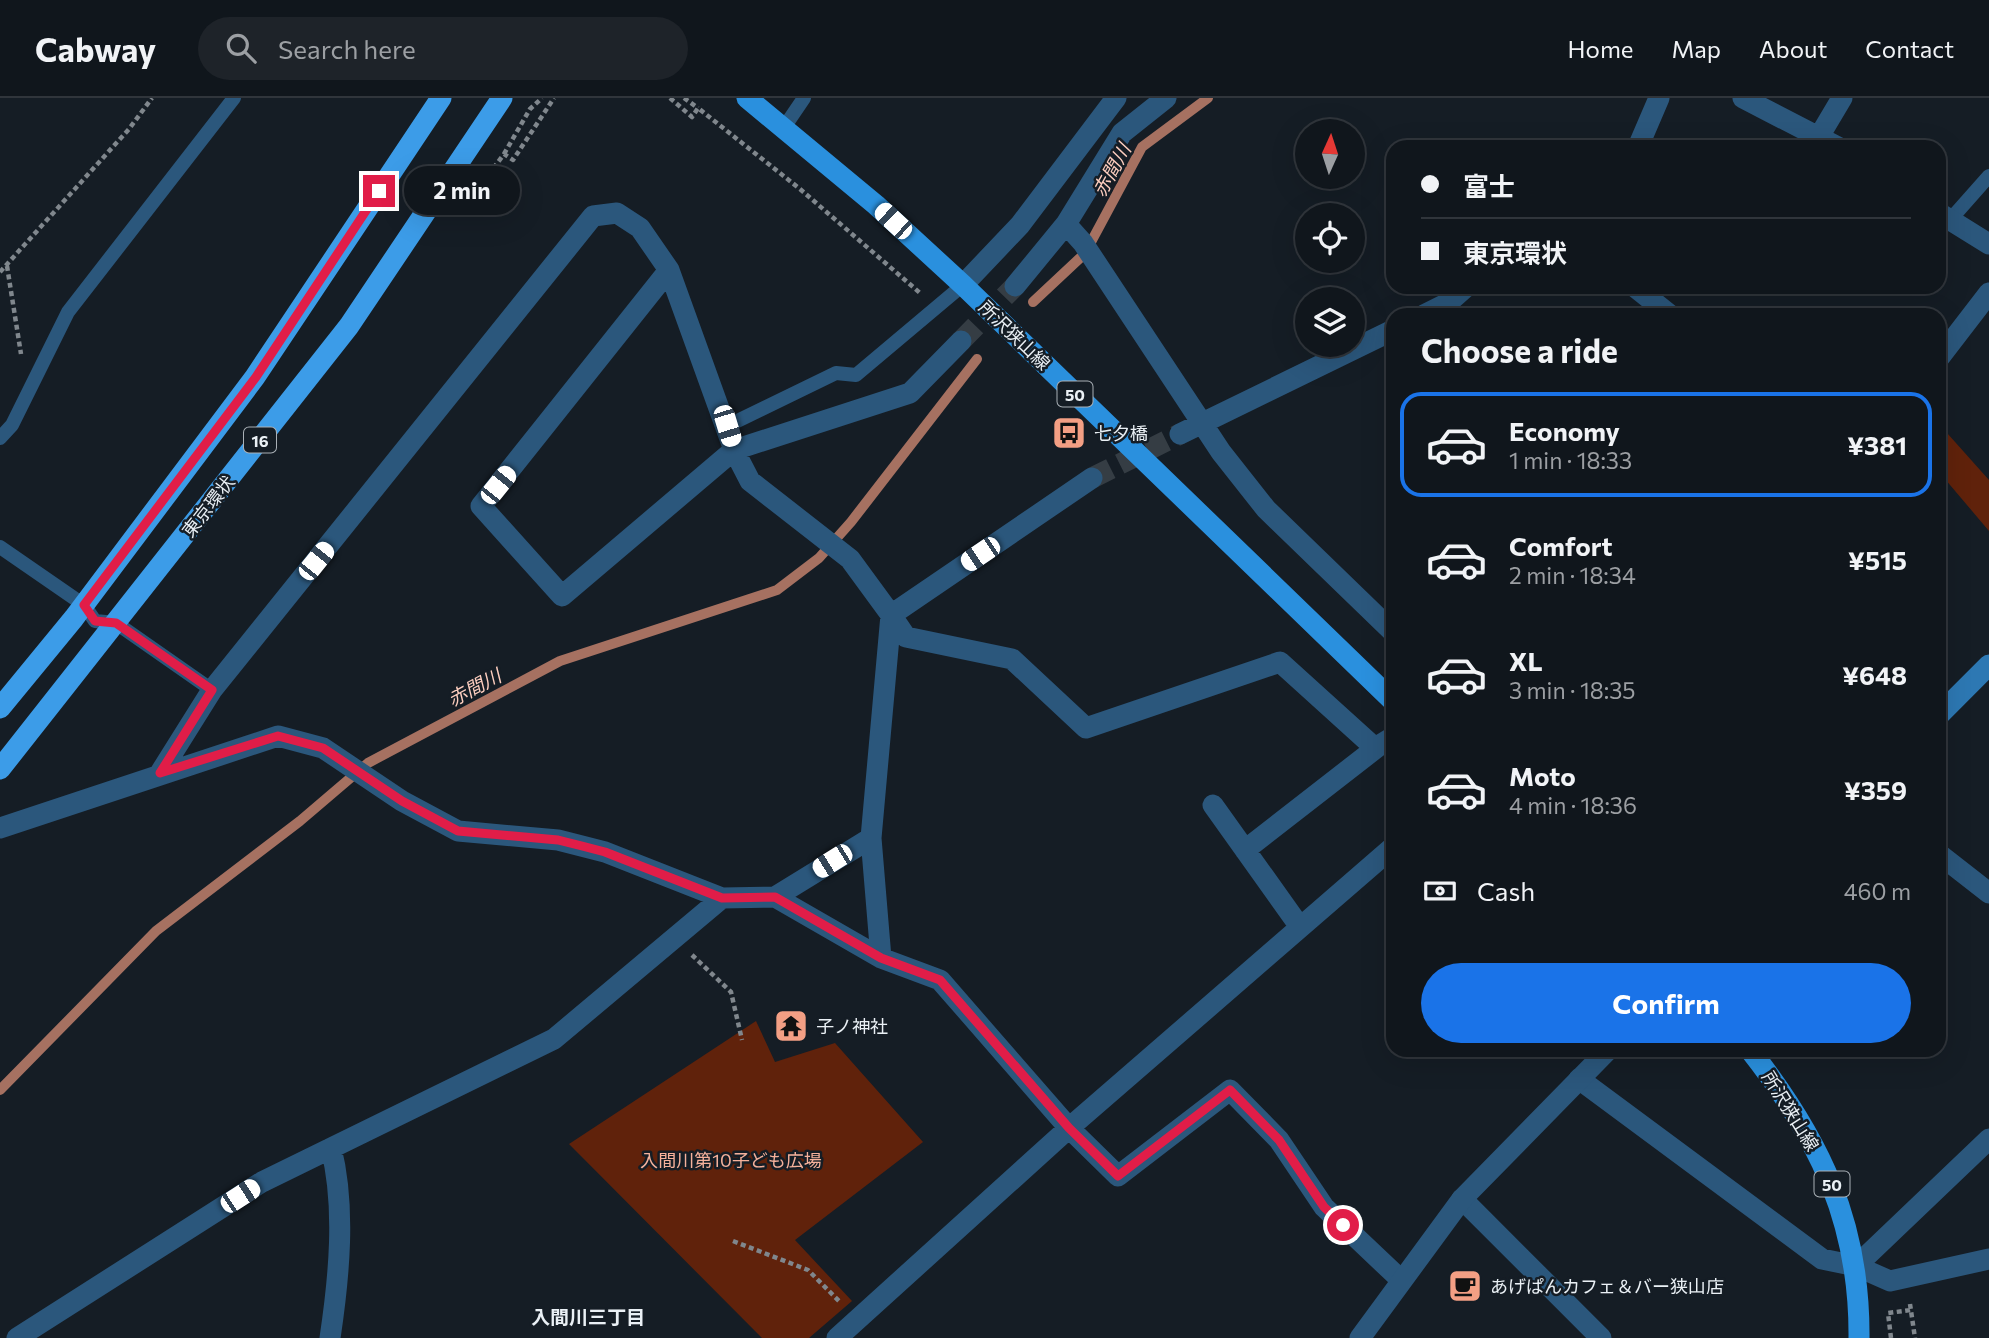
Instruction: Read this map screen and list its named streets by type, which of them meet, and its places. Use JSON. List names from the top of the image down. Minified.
{"streets":{"highway":["16","東京環状"],"main road":["所沢狭山線","50"]},"districts":["入間川三丁目"],"water":["赤間川"],"parks":["入間川第10子ども広場"],"places":{"bus stop":["七夕橋"],"temple":["子ノ神社"],"cafe":["あげぱんカフェ＆バー狭山店"]},"north":"top","page":{"header":"Cabway","search":"Search here","nav":["Home","Map","About","Contact"],"banner":["富士","東京環状"],"bubble":"2 min","heading":"Choose a ride","list":[{"name":"Economy","note":"1 min · 18:33","value":"¥381"},{"name":"Comfort","note":"2 min · 18:34","value":"¥515"},{"name":"XL","note":"3 min · 18:35","value":"¥648"},{"name":"Moto","note":"4 min · 18:36","value":"¥359"}],"pay":["Cash","460 m"],"buttons":"Confirm"}}
